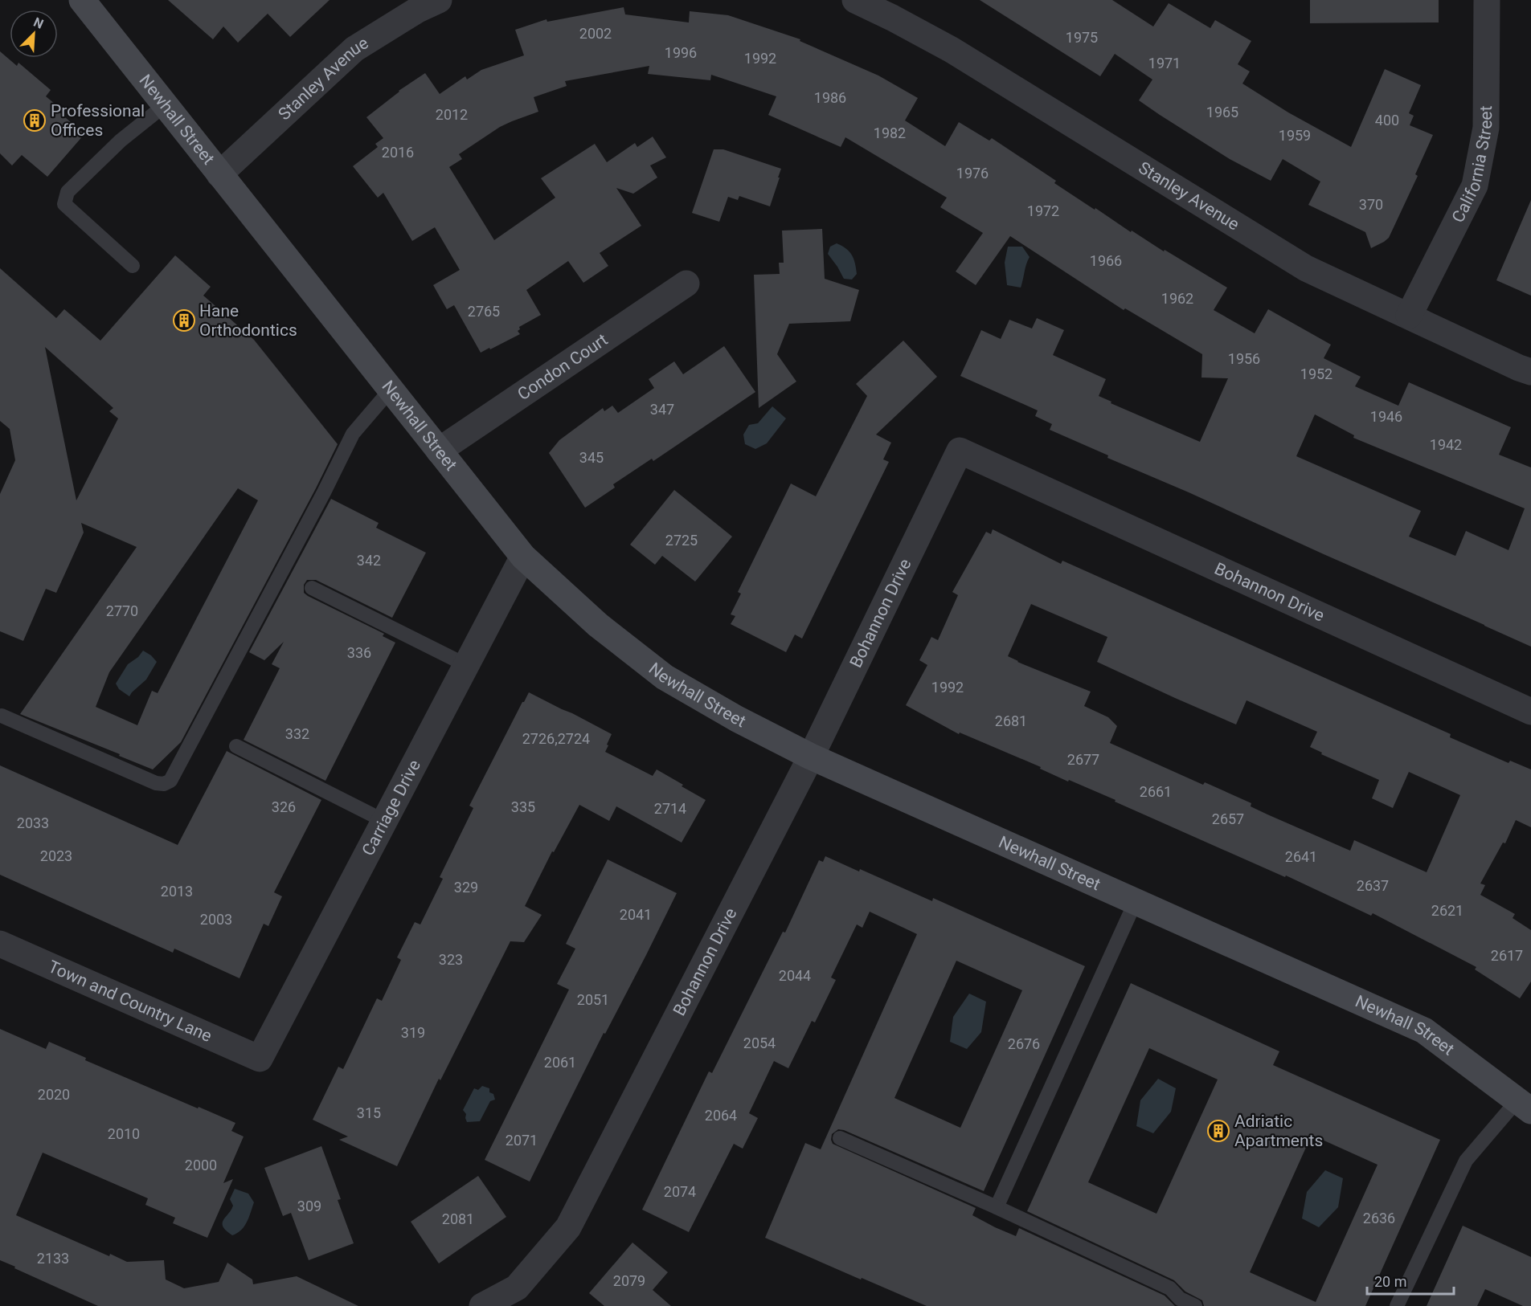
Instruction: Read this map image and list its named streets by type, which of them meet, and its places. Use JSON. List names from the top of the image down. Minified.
{"streets":{"main road":["Newhall Street"],"street":["Stanley Avenue","California Street","Condon Court","Bohannon Drive","Carriage Drive","Town and Country Lane"]},"crossings":[["Stanley Avenue","Newhall Street"],["Stanley Avenue","California Street"],["Newhall Street","Condon Court"],["Newhall Street","Bohannon Drive"],["Newhall Street","Carriage Drive"],["Carriage Drive","Town and Country Lane"]],"places":{"building":["Professional Offices","Hane Orthodontics","Adriatic Apartments"]},"house_numbers":["2002","1975","1996","1992","1971","1986","1965","2012","400","1982","1959","2016","1976","370","1972","1966","1962","2765","1956","1952","347","1946","1942","345","2725","342","2770","336","1992","2681","332","2726,2724","2677","2661","326","335","2714","2657","2033","2023","2641","2637","329","2013","2621","2041","2003","2617","323","2044","2051","319","2054","2676","2061","2020","315","2064","2010","2071","2000","2074","309","2636","2081","2133","2079"],"scale_bar":"20 m","north":"top right"}
